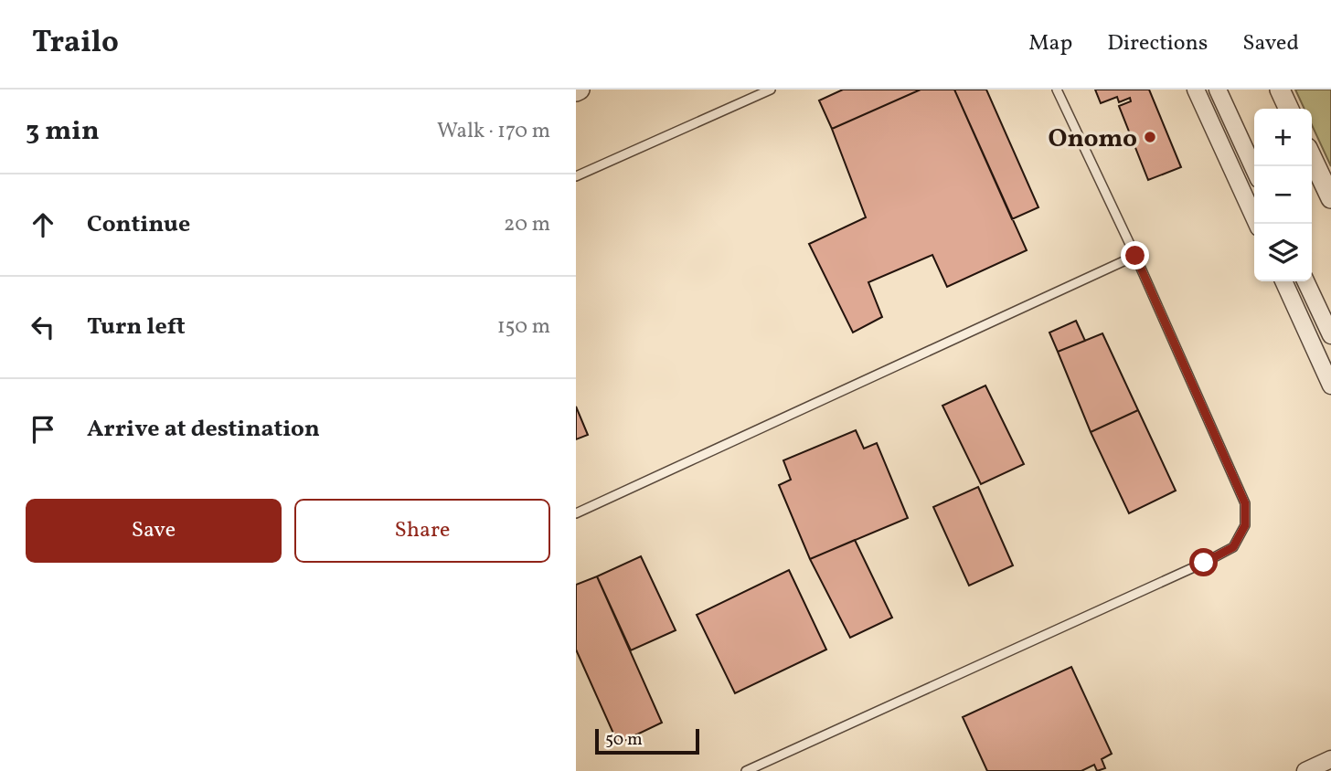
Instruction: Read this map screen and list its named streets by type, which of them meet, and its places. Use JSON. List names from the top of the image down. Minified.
{"places":["Onomo"],"scale_bar":"50 m","page":{"header":"Trailo","nav":["Map","Directions","Saved"],"heading":["3 min","Walk · 170 m"],"map_buttons":["+","−"],"list":[["Continue","20 m"],["Turn left","150 m"],"Arrive at destination"],"buttons":["Save","Share"],"scale":"50 m"}}
